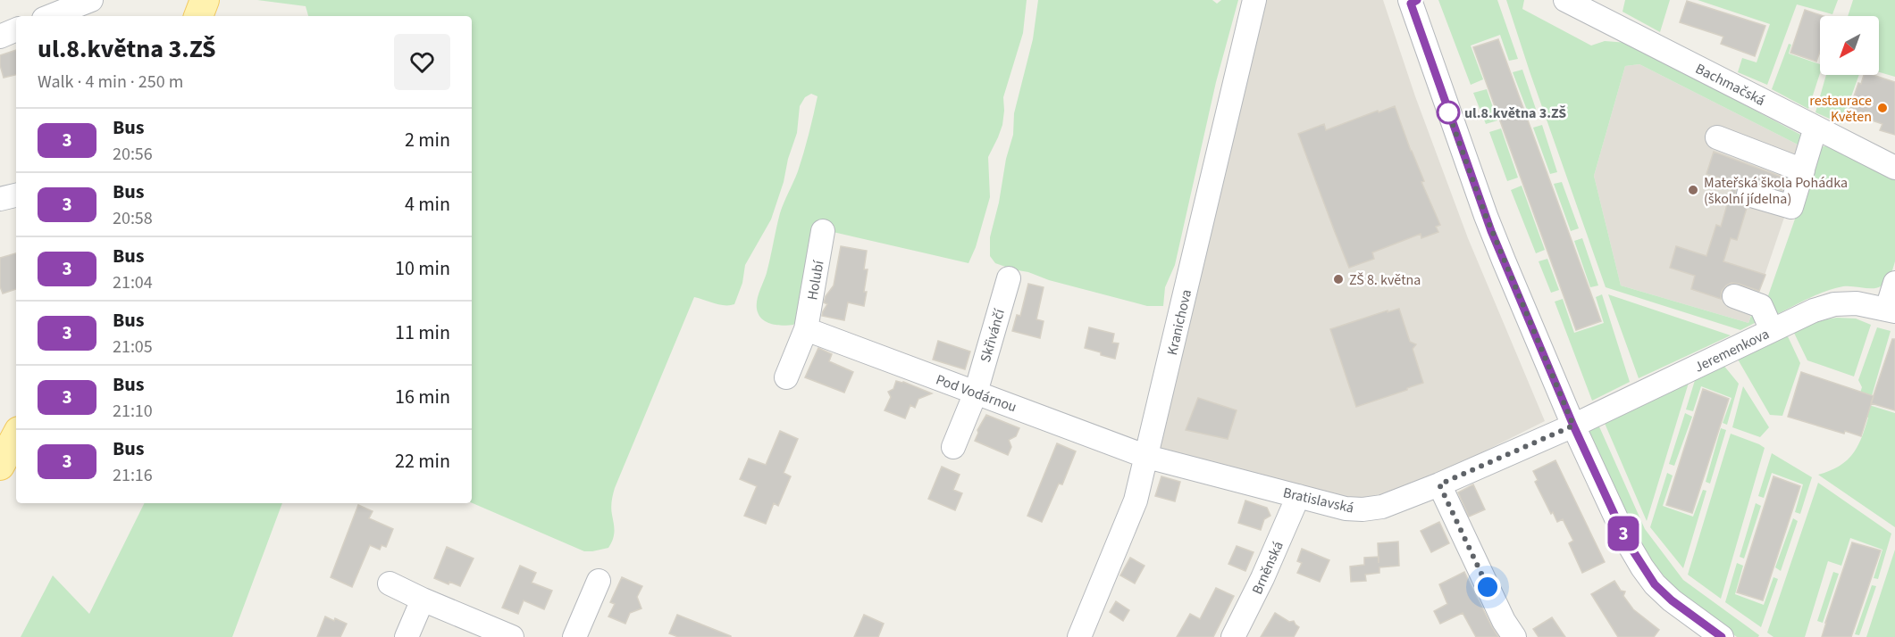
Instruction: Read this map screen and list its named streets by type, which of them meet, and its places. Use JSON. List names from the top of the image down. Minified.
{"streets":{"street":["Bachmačská","Holubí","Kranichova","Skřivánčí","Jeremenkova","Pod Vodárnou","Bratislavská","Brněnská"]},"crossings":[["Holubí","Pod Vodárnou"],["Kranichova","Pod Vodárnou"],["Kranichova","Bratislavská"],["Skřivánčí","Pod Vodárnou"],["Jeremenkova","Bratislavská"],["Pod Vodárnou","Bratislavská"],["Bratislavská","Brněnská"]],"places":["restaurace Květen","ul.8.května 3.ZŠ","Mateřská škola Pohádka (školní jídelna)","ZŠ 8. května"],"lines":["bus line 3"],"north":"bottom left","page":{"on_map":"3","heading":["ul.8.května 3.ZŠ","Walk · 4 min · 250 m"],"list":[{"mark":"3","name":"Bus","note":"20:56","value":"2 min"},{"mark":"3","name":"Bus","note":"20:58","value":"4 min"},{"mark":"3","name":"Bus","note":"21:04","value":"10 min"},{"mark":"3","name":"Bus","note":"21:05","value":"11 min"},{"mark":"3","name":"Bus","note":"21:10","value":"16 min"},{"mark":"3","name":"Bus","note":"21:16","value":"22 min"}]}}
